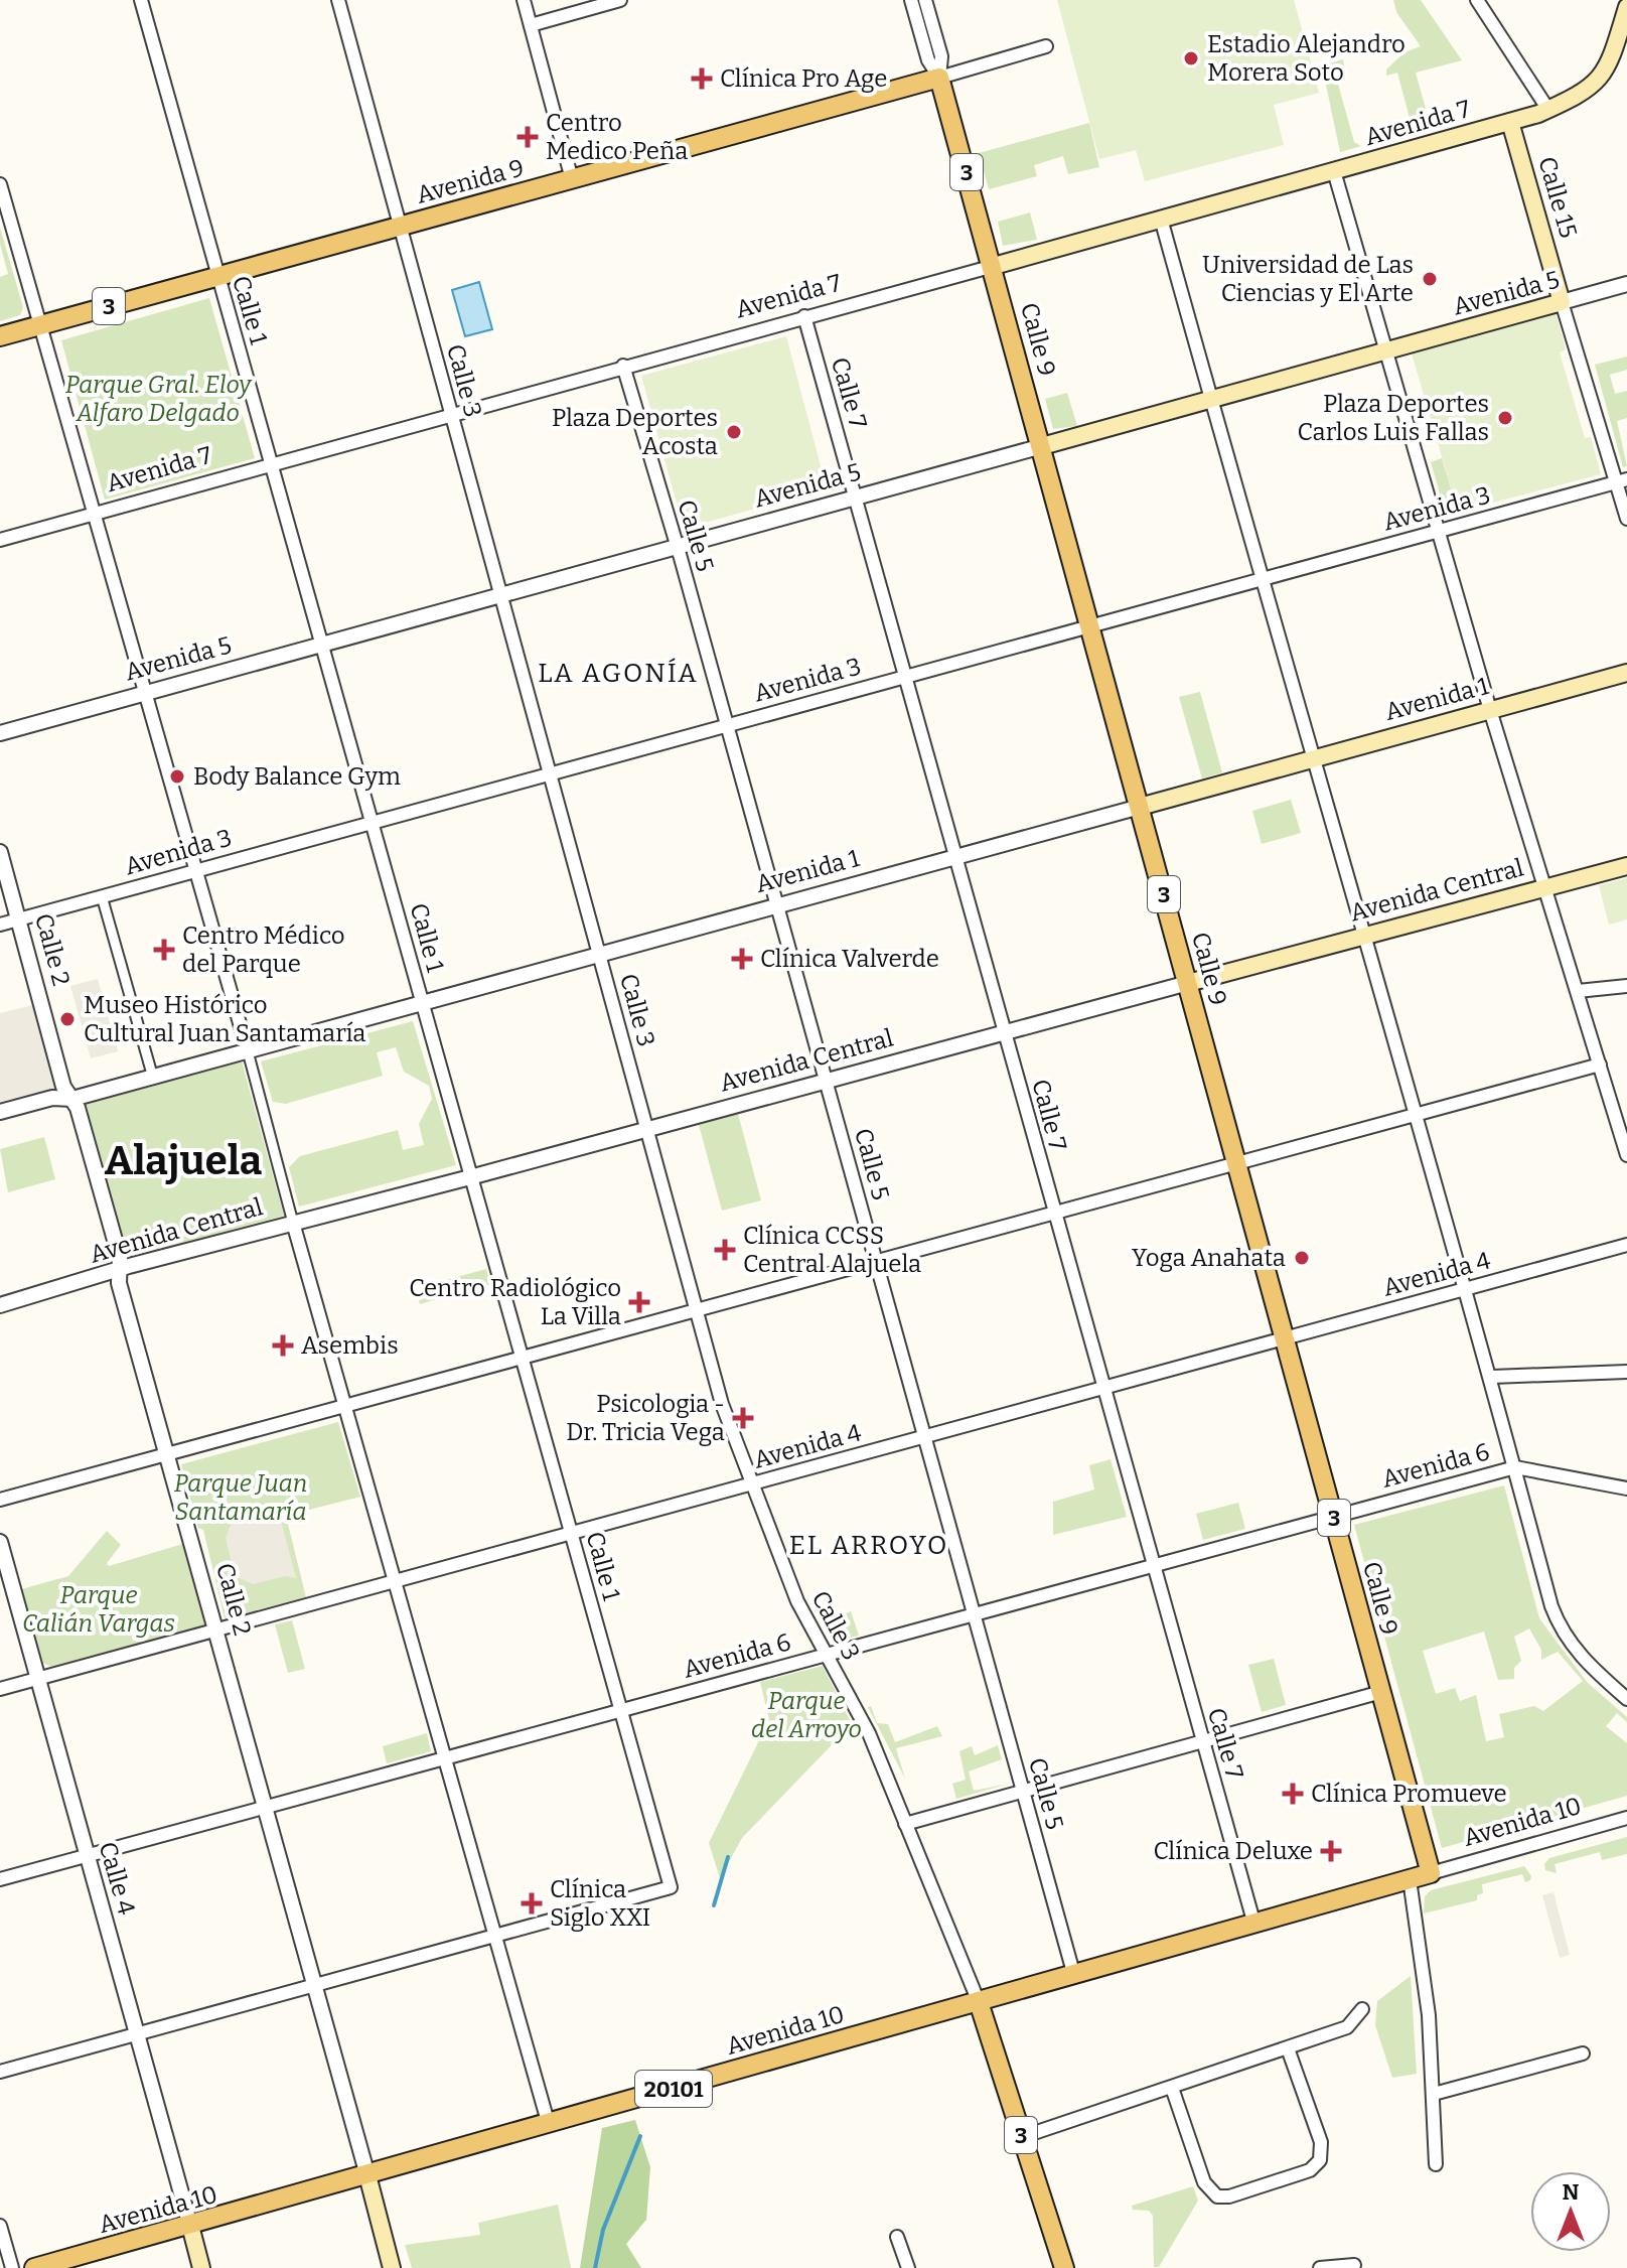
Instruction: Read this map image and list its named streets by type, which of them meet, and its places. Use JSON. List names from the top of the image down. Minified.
{"streets":{"main road":["Avenida 7","3","Avenida 9","Calle 15","Avenida 5","Calle 9","Avenida 1","Avenida Central","Calle 2","Avenida 10","20101"],"street":["Calle 1","Calle 3","Calle 7","Avenida 3","Calle 5","Avenida 4","Avenida 6","Calle 4"]},"crossings":[["Avenida 7","Calle 15"],["Avenida 7","Calle 1"],["Avenida 7","Calle 9"],["Avenida 7","Calle 3"],["Avenida 7","Calle 7"],["Avenida 7","Calle 5"],["3","Calle 3"],["3","Avenida 10"],["Avenida 9","Calle 1"],["Avenida 9","Calle 9"],["Avenida 9","Calle 3"],["Calle 15","Avenida 5"],["Calle 15","Avenida 3"],["Avenida 5","Calle 1"],["Avenida 5","Calle 9"],["Avenida 5","Calle 3"],["Avenida 5","Calle 7"],["Avenida 5","Calle 5"],["Calle 1","Avenida 3"],["Calle 1","Avenida 1"],["Calle 1","Avenida Central"],["Calle 1","Avenida 4"],["Calle 1","Avenida 6"],["Calle 9","Avenida 3"],["Calle 9","Avenida 1"],["Calle 9","Avenida Central"],["Calle 9","Avenida 4"],["Calle 9","Avenida 6"],["Calle 9","Avenida 10"],["Calle 3","Avenida 3"],["Calle 3","Avenida 1"],["Calle 3","Avenida Central"],["Calle 3","Avenida 4"],["Calle 3","Avenida 6"],["Calle 3","Avenida 10"],["Calle 7","Avenida 3"],["Calle 7","Avenida 1"],["Calle 7","Avenida Central"],["Calle 7","Avenida 4"],["Calle 7","Avenida 6"],["Calle 7","Avenida 10"],["Avenida 3","Calle 5"],["Avenida 3","Calle 2"],["Calle 5","Avenida 1"],["Calle 5","Avenida Central"],["Calle 5","Avenida 4"],["Calle 5","Avenida 6"],["Calle 5","Avenida 10"],["Avenida 1","Calle 2"],["Avenida Central","Calle 2"],["Calle 2","Avenida 4"],["Calle 2","Avenida 6"],["Calle 2","Avenida 10"],["Avenida 4","Calle 4"],["Avenida 6","Calle 4"],["Avenida 10","Calle 4"]],"districts":["LA AGONÍA","Alajuela","EL ARROYO"],"parks":["Parque Gral. Eloy Alfaro Delgado","Parque Juan Santamaría","Parque Calián Vargas","Parque del Arroyo"],"places":{"other":["Estadio Alejandro Morera Soto","Universidad de Las Ciencias y El Arte","Plaza Deportes Carlos Luis Fallas","Plaza Deportes Acosta","Body Balance Gym","Museo Histórico Cultural Juan Santamaría","Yoga Anahata"],"health":["Clínica Pro Age","Centro Medico Peña","Centro Médico del Parque","Clínica Valverde","Clínica CCSS Central Alajuela","Centro Radiológico La Villa","Asembis","Psicologia - Dr. Tricia Vega","Clínica Promueve","Clínica Deluxe","Clínica Siglo XXI"]},"north":"top"}
